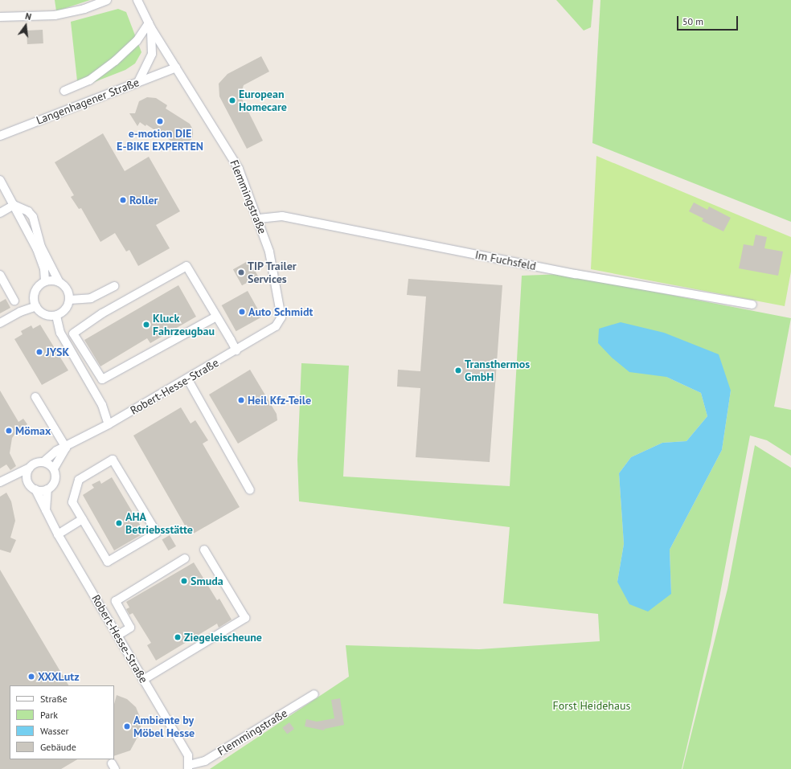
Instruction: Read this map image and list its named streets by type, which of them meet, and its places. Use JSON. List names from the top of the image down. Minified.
{"streets":{"street":["Langenhagener Straße","Flemmingstraße","Im Fuchsfeld","Robert-Hesse-Straße"]},"crossings":[["Langenhagener Straße","Flemmingstraße"],["Flemmingstraße","Im Fuchsfeld"],["Flemmingstraße","Robert-Hesse-Straße"]],"parks":["Forst Heidehaus"],"places":["European Homecare","e-motion DIE E-BIKE EXPERTEN","Roller","TIP Trailer Services","Auto Schmidt","Kluck Fahrzeugbau","JYSK","Transthermos GmbH","Heil Kfz-Teile","Mömax","AHA Betriebsstätte","Smuda","Ziegeleischeune","XXXLutz","Ambiente by Möbel Hesse"],"legend":["Straße","Park","Wasser","Gebäude"],"scale_bar":"50 m","north":"top"}
